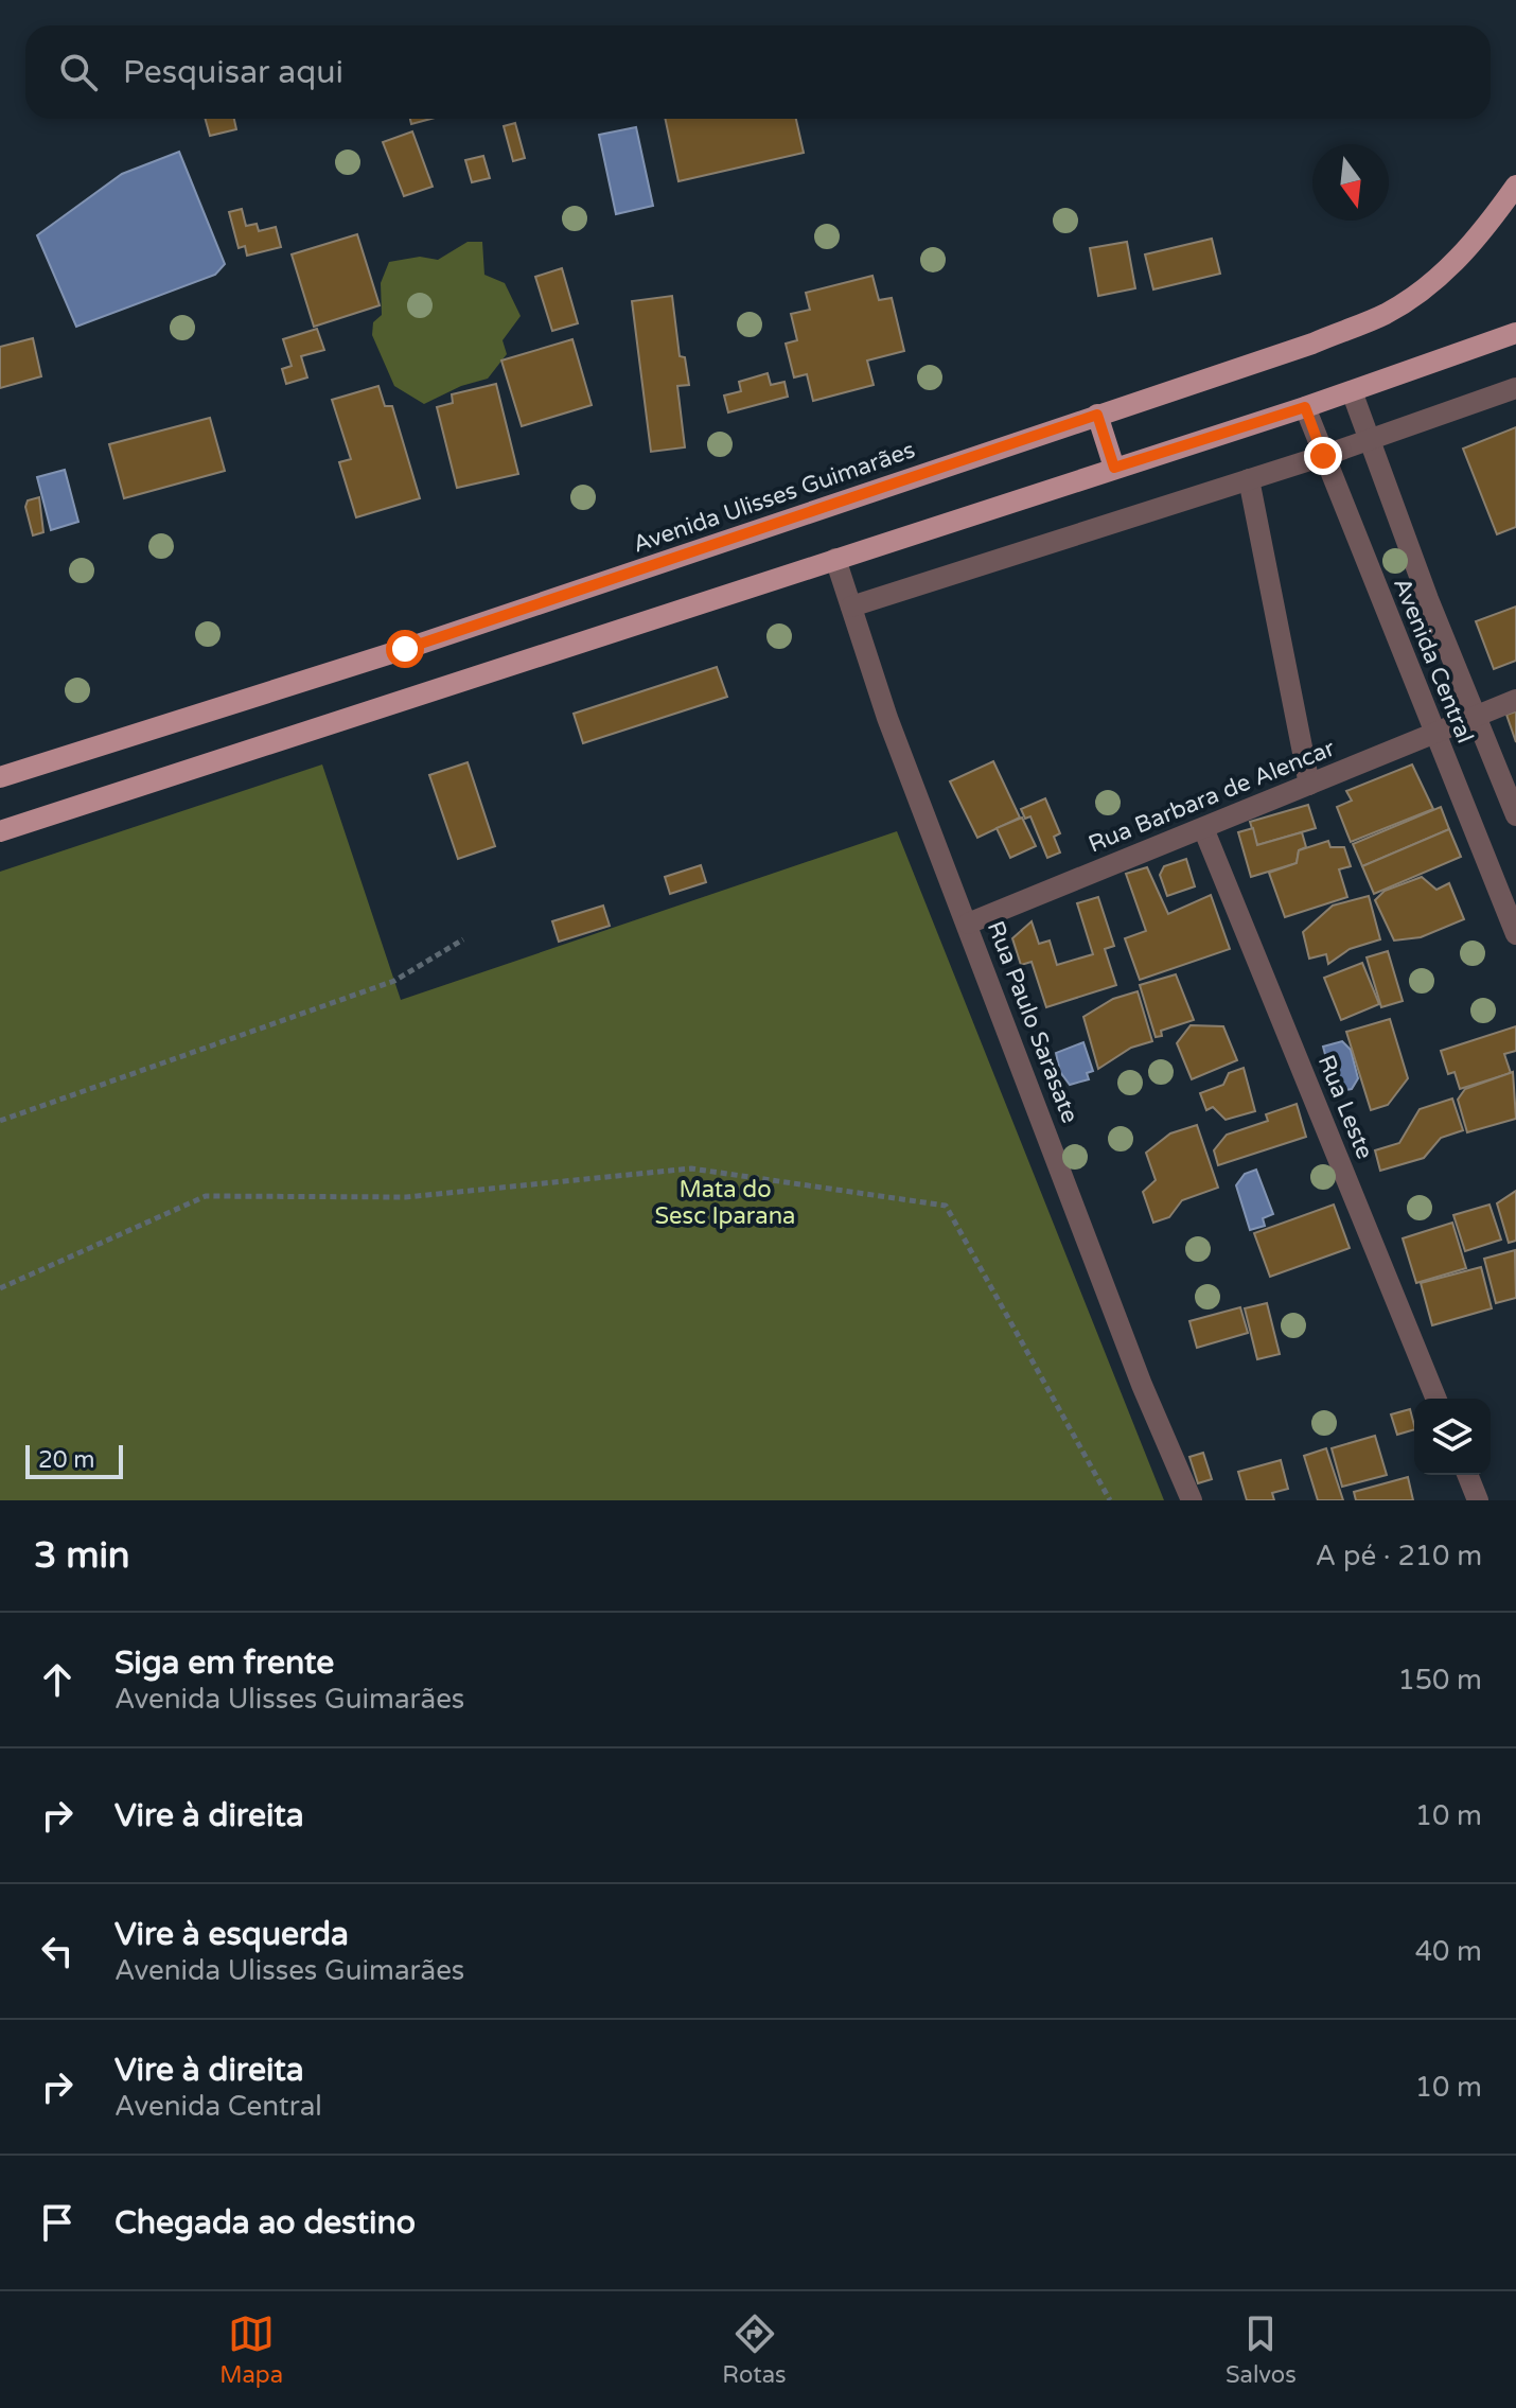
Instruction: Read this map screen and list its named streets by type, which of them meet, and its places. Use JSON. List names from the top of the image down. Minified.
{"streets":{"main road":["Avenida Ulisses Guimarães"],"street":["Avenida Central","Rua Barbara de Alencar","Rua Paulo Sarasate","Rua Leste"]},"crossings":[["Avenida Central","Rua Barbara de Alencar"],["Rua Barbara de Alencar","Rua Paulo Sarasate"],["Rua Barbara de Alencar","Rua Leste"]],"parks":["Mata do Sesc Iparana"],"scale_bar":"20 m","north":"bottom","page":{"search":"Pesquisar aqui","scale":"20 m","heading":["3 min","A pé · 210 m"],"list":[["Siga em frente","Avenida Ulisses Guimarães","150 m"],["Vire à direita","10 m"],["Vire à esquerda","Avenida Ulisses Guimarães","40 m"],["Vire à direita","Avenida Central","10 m"],"Chegada ao destino"],"nav":["Mapa","Rotas","Salvos"]}}
